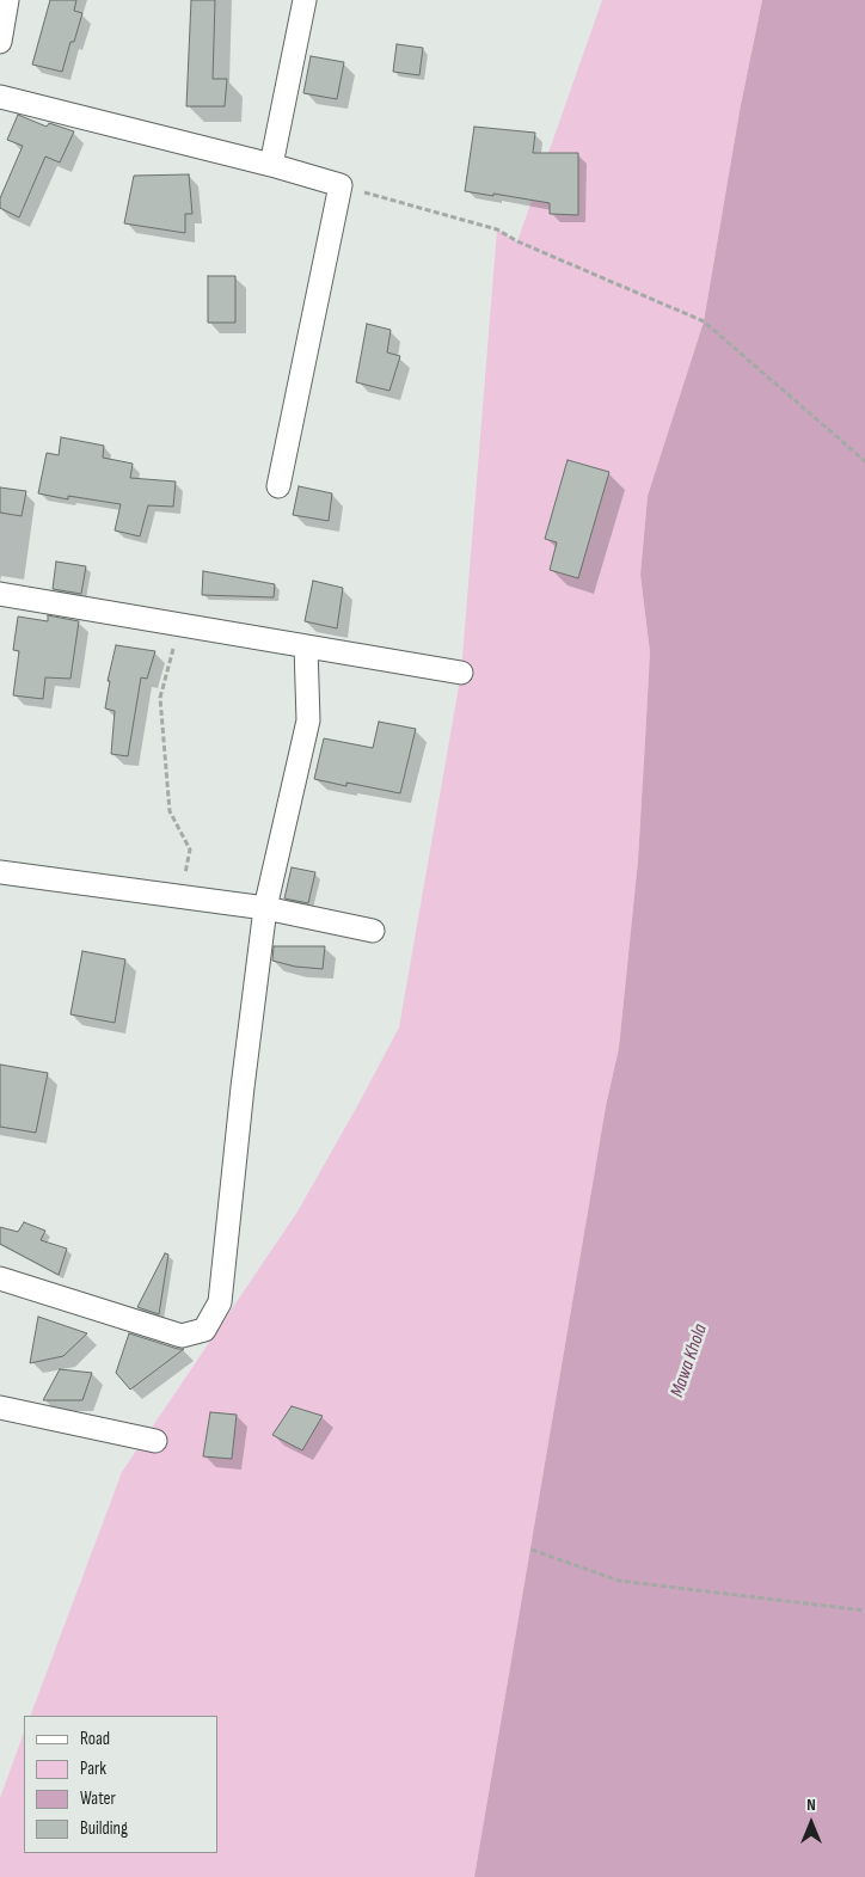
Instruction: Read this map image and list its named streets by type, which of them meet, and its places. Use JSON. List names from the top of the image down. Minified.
{"water":["Mawa Khola"],"legend":["Road","Park","Water","Building"],"north":"top"}
